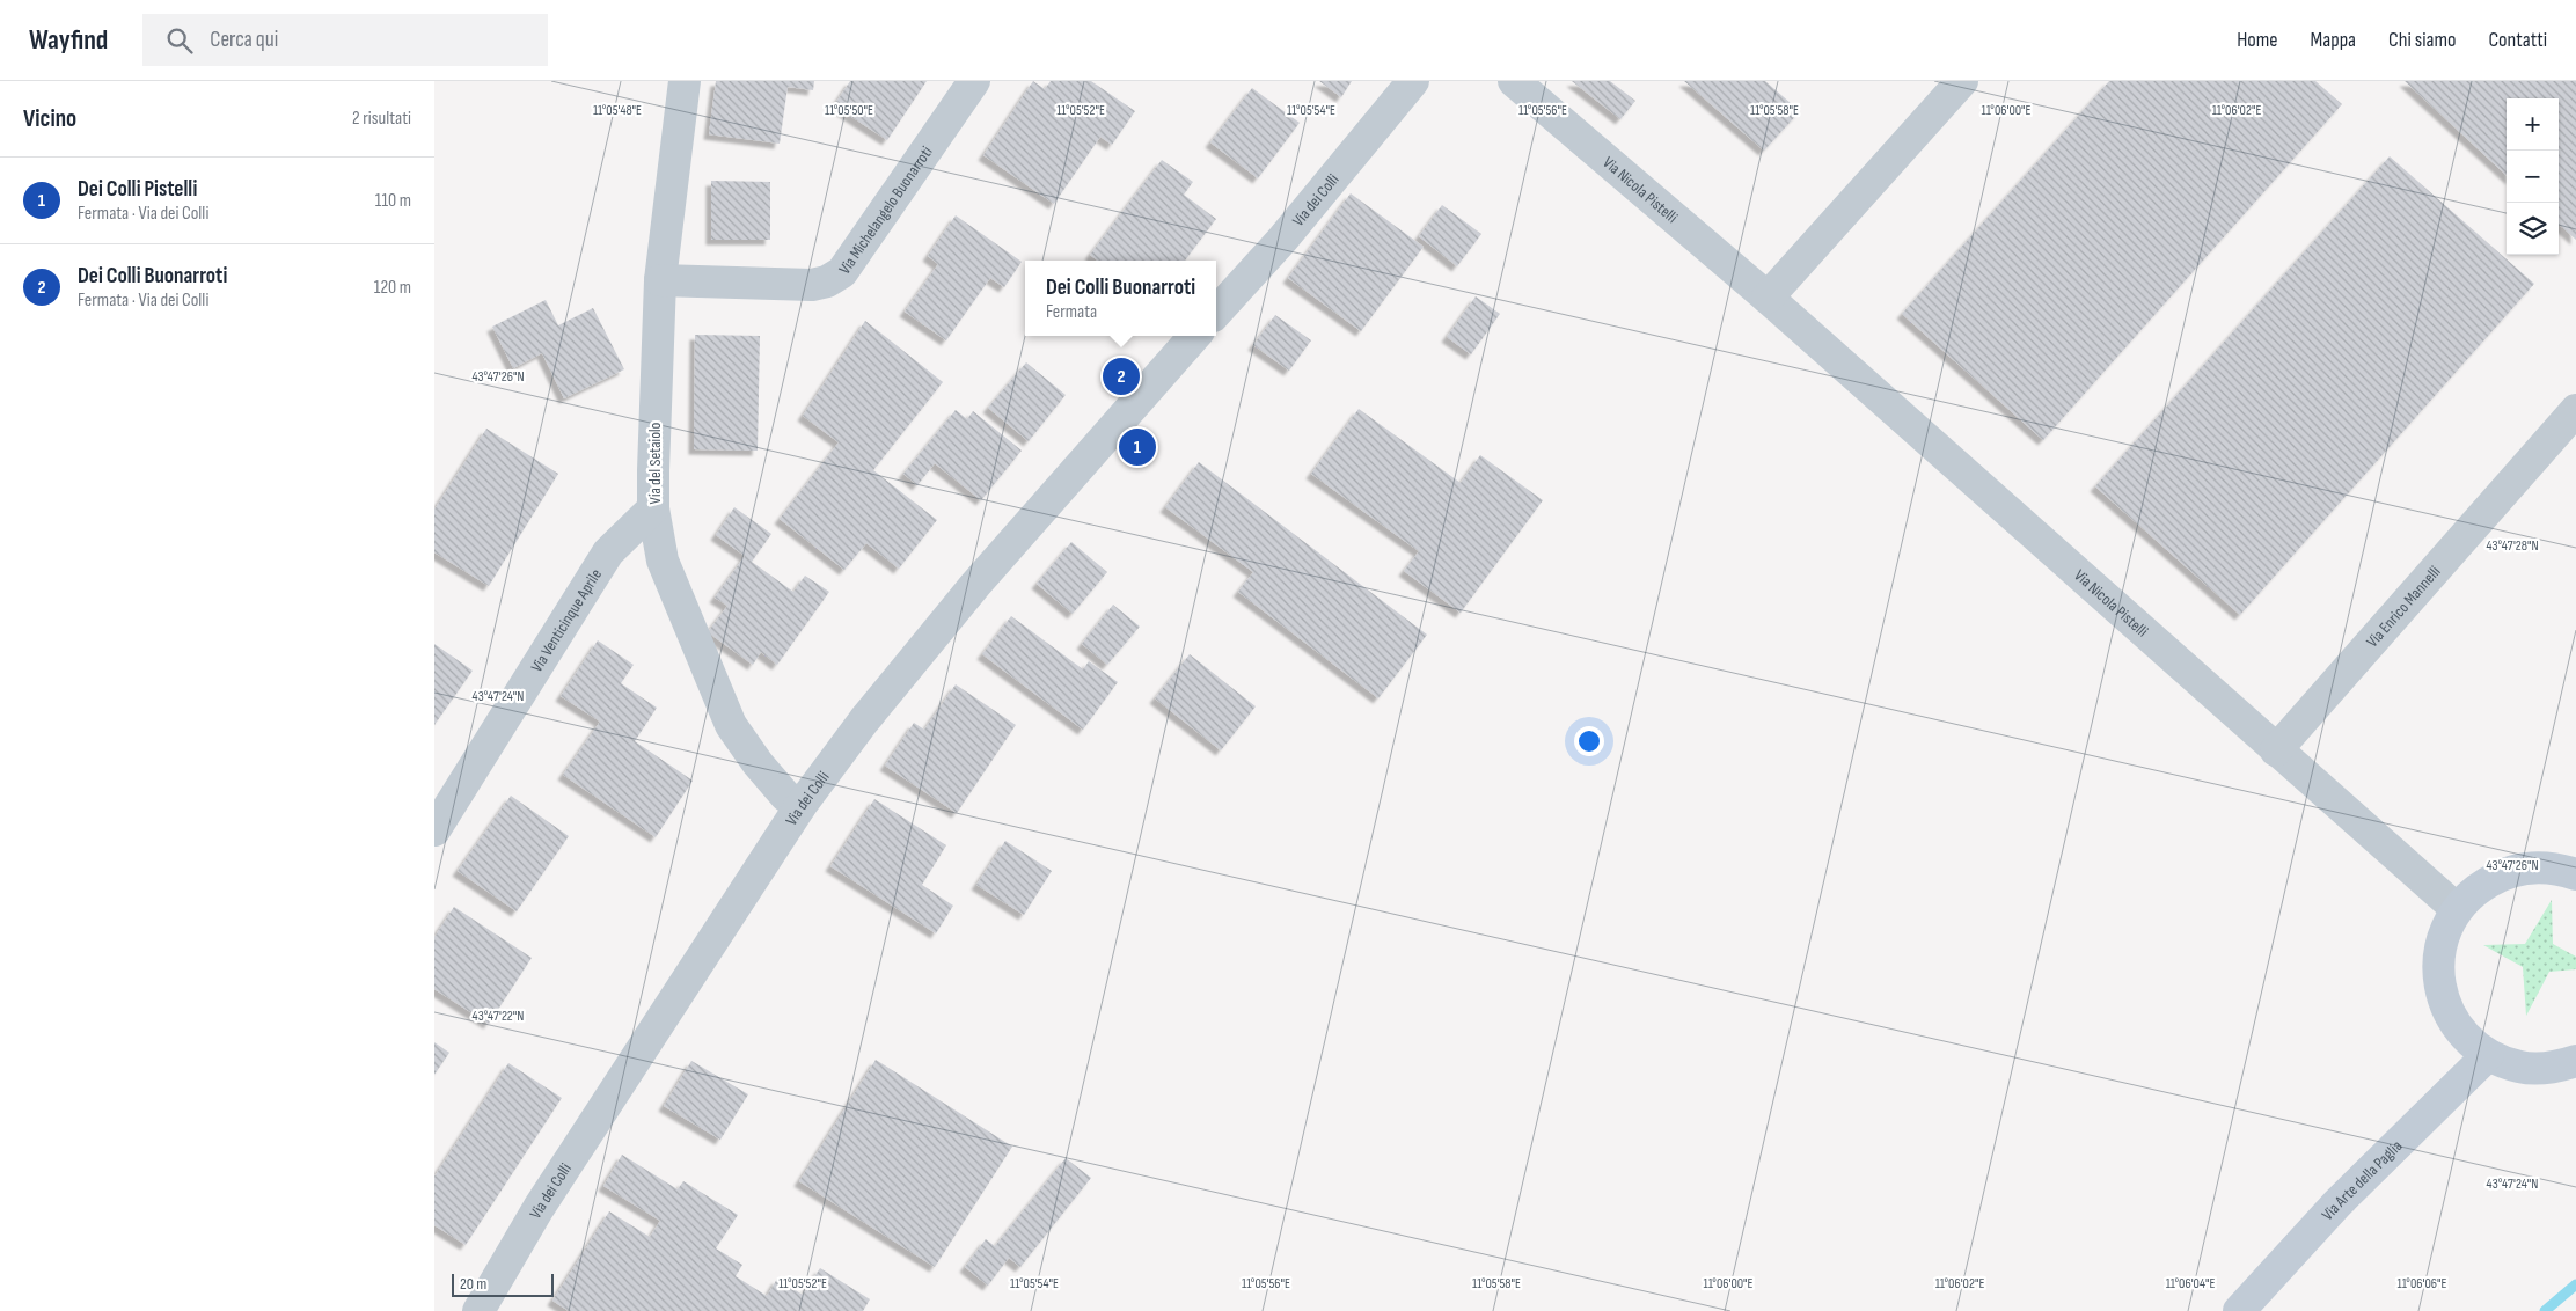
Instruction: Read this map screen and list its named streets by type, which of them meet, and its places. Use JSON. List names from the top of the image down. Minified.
{"streets":{"main road":["Via Arte della Paglia"],"street":["Via Nicola Pistelli","Via dei Colli","Via Michelangelo Buonarroti","Via del Setaiolo","Via Enrico Mannelli","Via Venticinque Aprile"]},"crossings":[["Via Nicola Pistelli","Via Enrico Mannelli"],["Via dei Colli","Via del Setaiolo"],["Via Michelangelo Buonarroti","Via del Setaiolo"],["Via del Setaiolo","Via Venticinque Aprile"]],"scale_bar":"20 m","page":{"header":"Wayfind","search":"Cerca qui","nav":["Home","Mappa","Chi siamo","Contatti"],"heading":["Vicino","2 risultati"],"map_buttons":["+","−"],"list":[{"mark":"1","name":"Dei Colli Pistelli","note":"Fermata · Via dei Colli","value":"110 m"},{"mark":"2","name":"Dei Colli Buonarroti","note":"Fermata · Via dei Colli","value":"120 m"}],"popup":["Dei Colli Buonarroti","Fermata"],"pins":["2","1"],"scale":"20 m"},"coordinates":["11°05'48\"E","11°05'50\"E","11°05'52\"E","11°05'54\"E","11°05'56\"E","11°05'58\"E","11°06'00\"E","11°06'02\"E","43°47'26\"N","43°47'28\"N","43°47'24\"N","43°47'22\"N","11°06'04\"E","11°06'06\"E"]}
